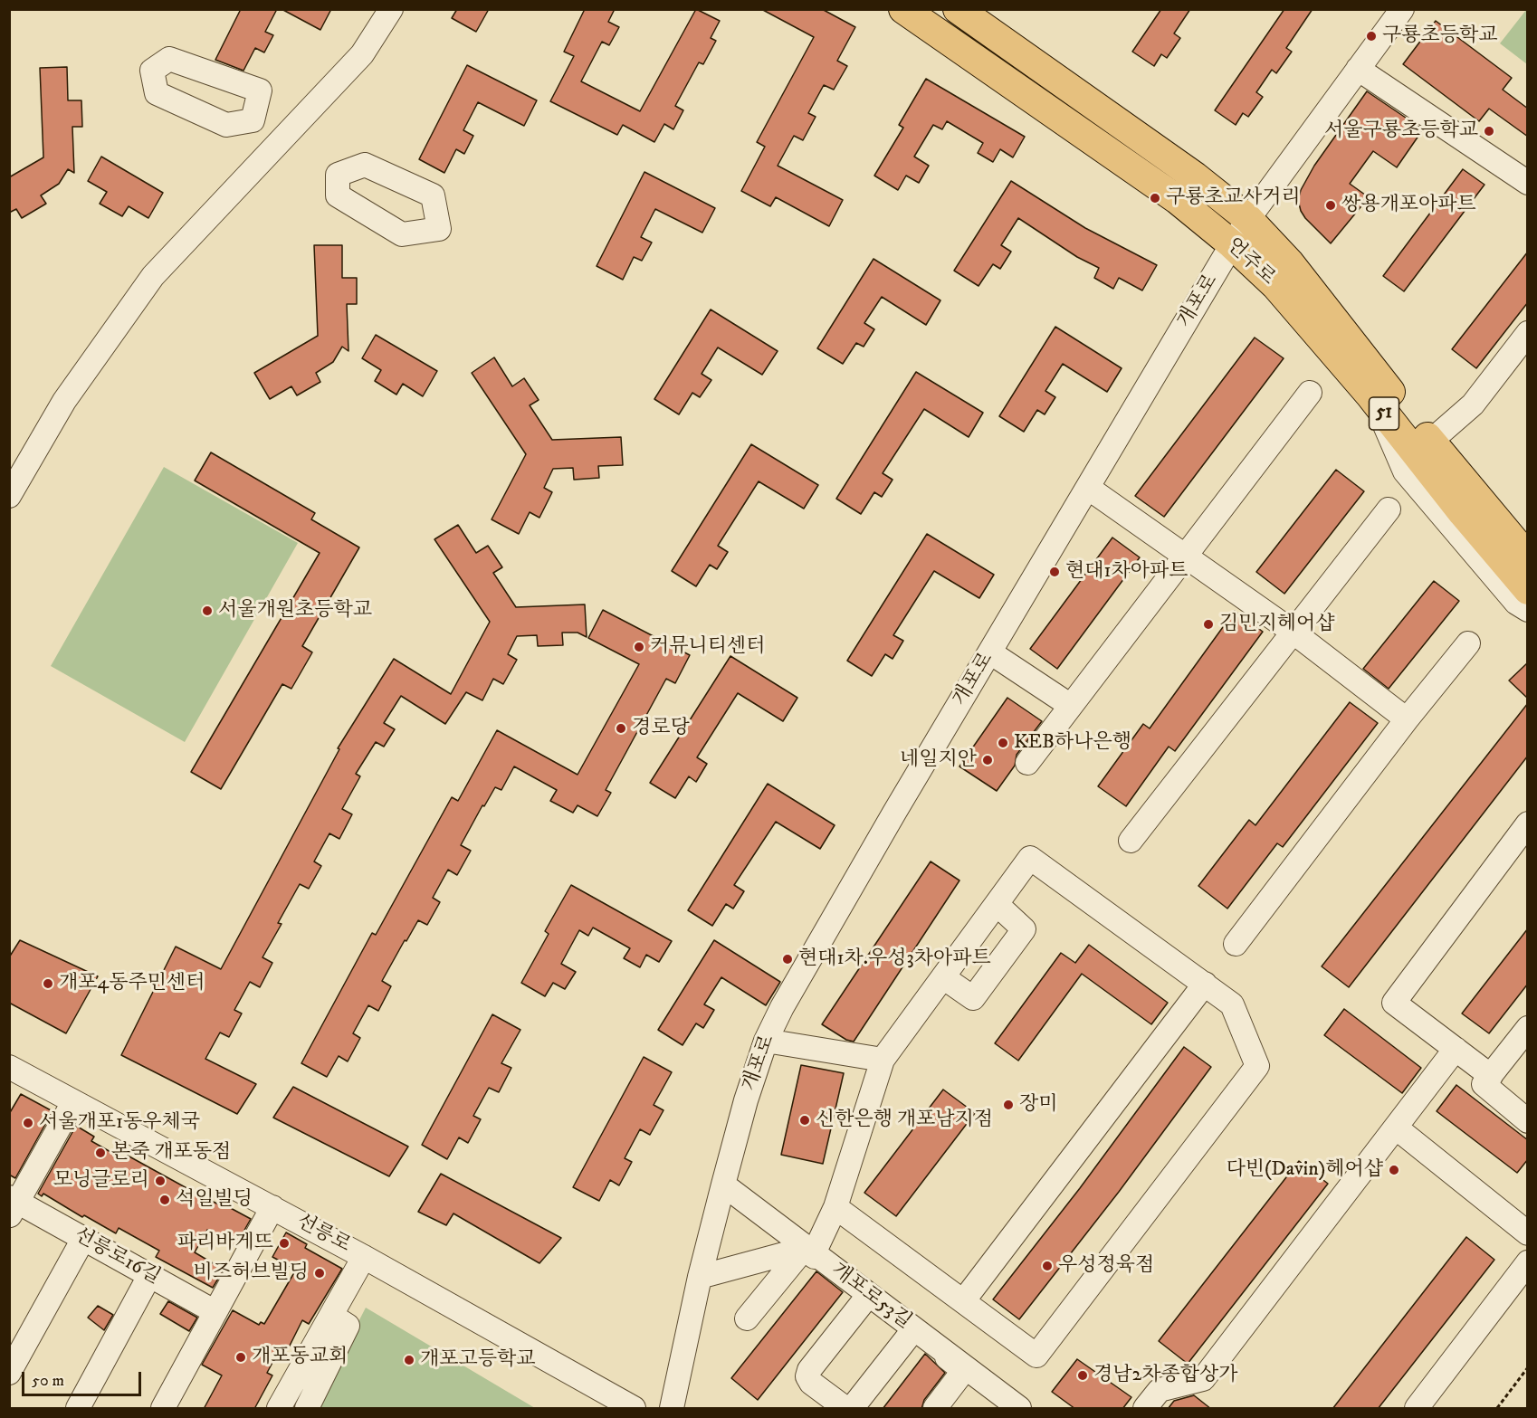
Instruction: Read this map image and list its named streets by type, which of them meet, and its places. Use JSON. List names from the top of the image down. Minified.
{"streets":{"main road":["언주로","51"],"street":["개포로","선릉로","선릉로16길","개포로53길"]},"crossings":[["언주로","개포로"],["개포로","개포로53길"]],"places":["구룡초등학교","서울구룡초등학교","구룡초교사거리","쌍용개포아파트","현대1차아파트","서울개원초등학교","김민지헤어샵","커뮤니티센터","경로당","KEB하나은행","네일지안","현대1차.우성3차아파트","개포4동주민센터","장미","신한은행 개포남지점","서울개포1동우체국","본죽 개포동점","다빈(Davin)헤어샵","모닝글로리","석일빌딩","파리바게뜨","우성정육점","비즈허브빌딩","개포동교회","개포고등학교","경남2차종합상가"],"scale_bar":"50 m"}
